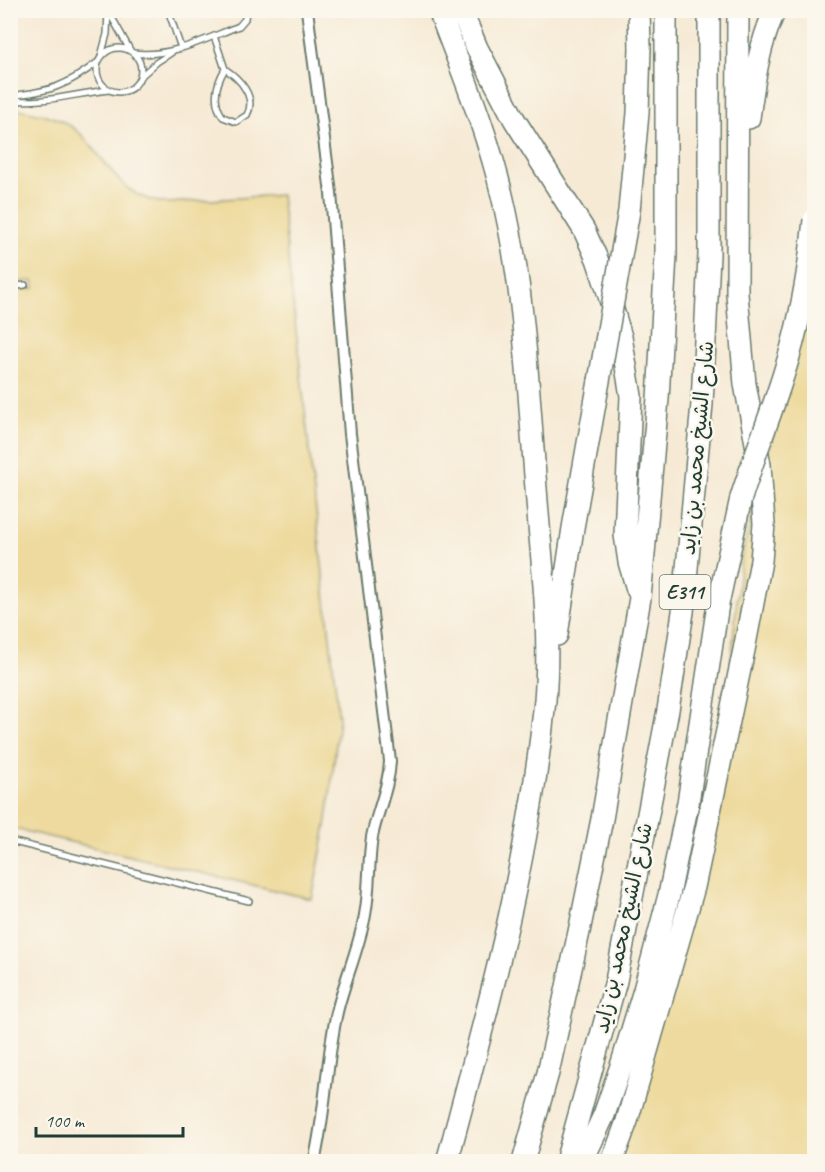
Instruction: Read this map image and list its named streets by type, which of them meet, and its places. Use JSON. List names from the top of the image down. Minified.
{"streets":{"highway":["شارع الشيخ محمد بن زايد","E311"]},"scale_bar":"100 m"}
